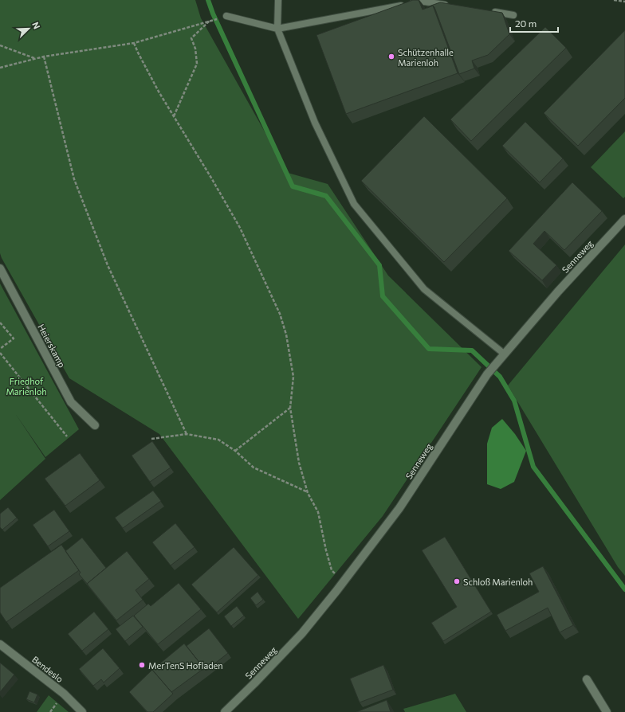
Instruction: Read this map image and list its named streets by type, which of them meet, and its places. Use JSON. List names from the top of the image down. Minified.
{"streets":{"street":["Senneweg","Heierskamp","Bendeslo"]},"parks":["Friedhof Marienloh"],"places":["Schützenhalle Marienloh","Schloß Marienloh","MerTenS Hofladen"],"scale_bar":"20 m","north":"top right"}
